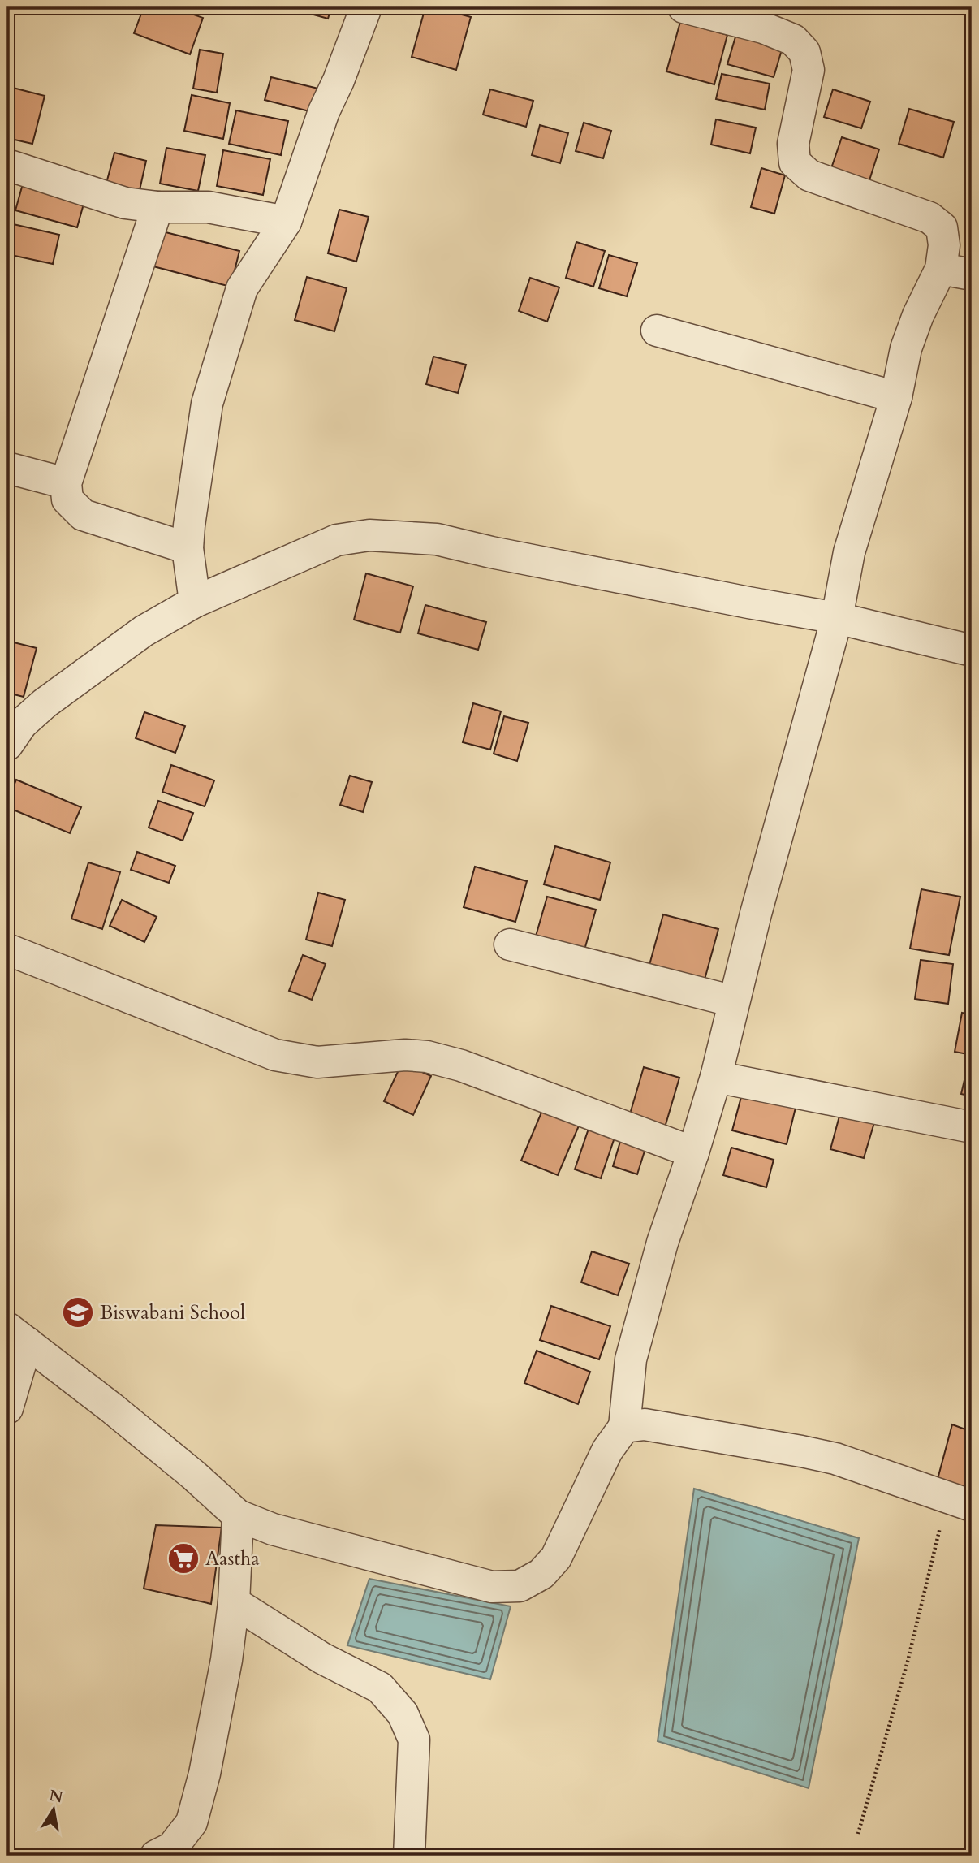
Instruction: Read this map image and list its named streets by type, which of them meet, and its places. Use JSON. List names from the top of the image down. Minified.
{"places":{"school or university":["Biswabani School"],"supermarket":["Aastha"]},"north":"top"}
